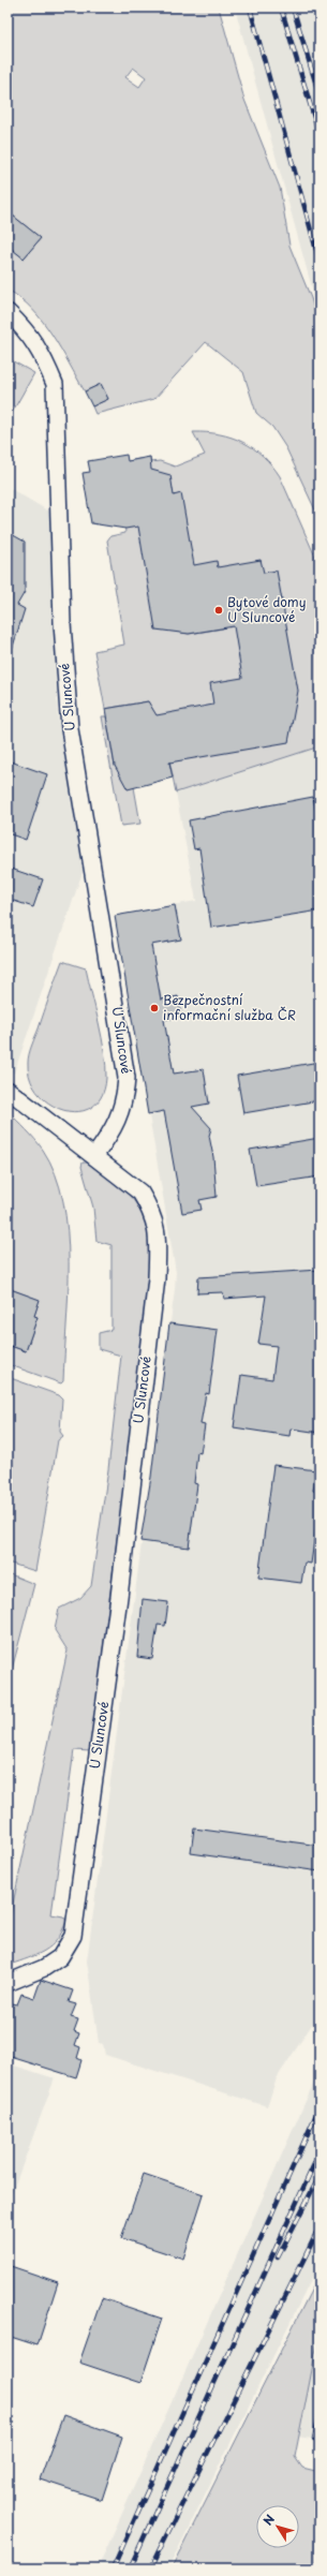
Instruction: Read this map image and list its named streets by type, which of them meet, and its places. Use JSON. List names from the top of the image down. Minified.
{"streets":{"street":["U Sluncové"]},"places":["Bytové domy U Sluncové","Bezpečnostní informační služba ČR"],"north":"top left"}
